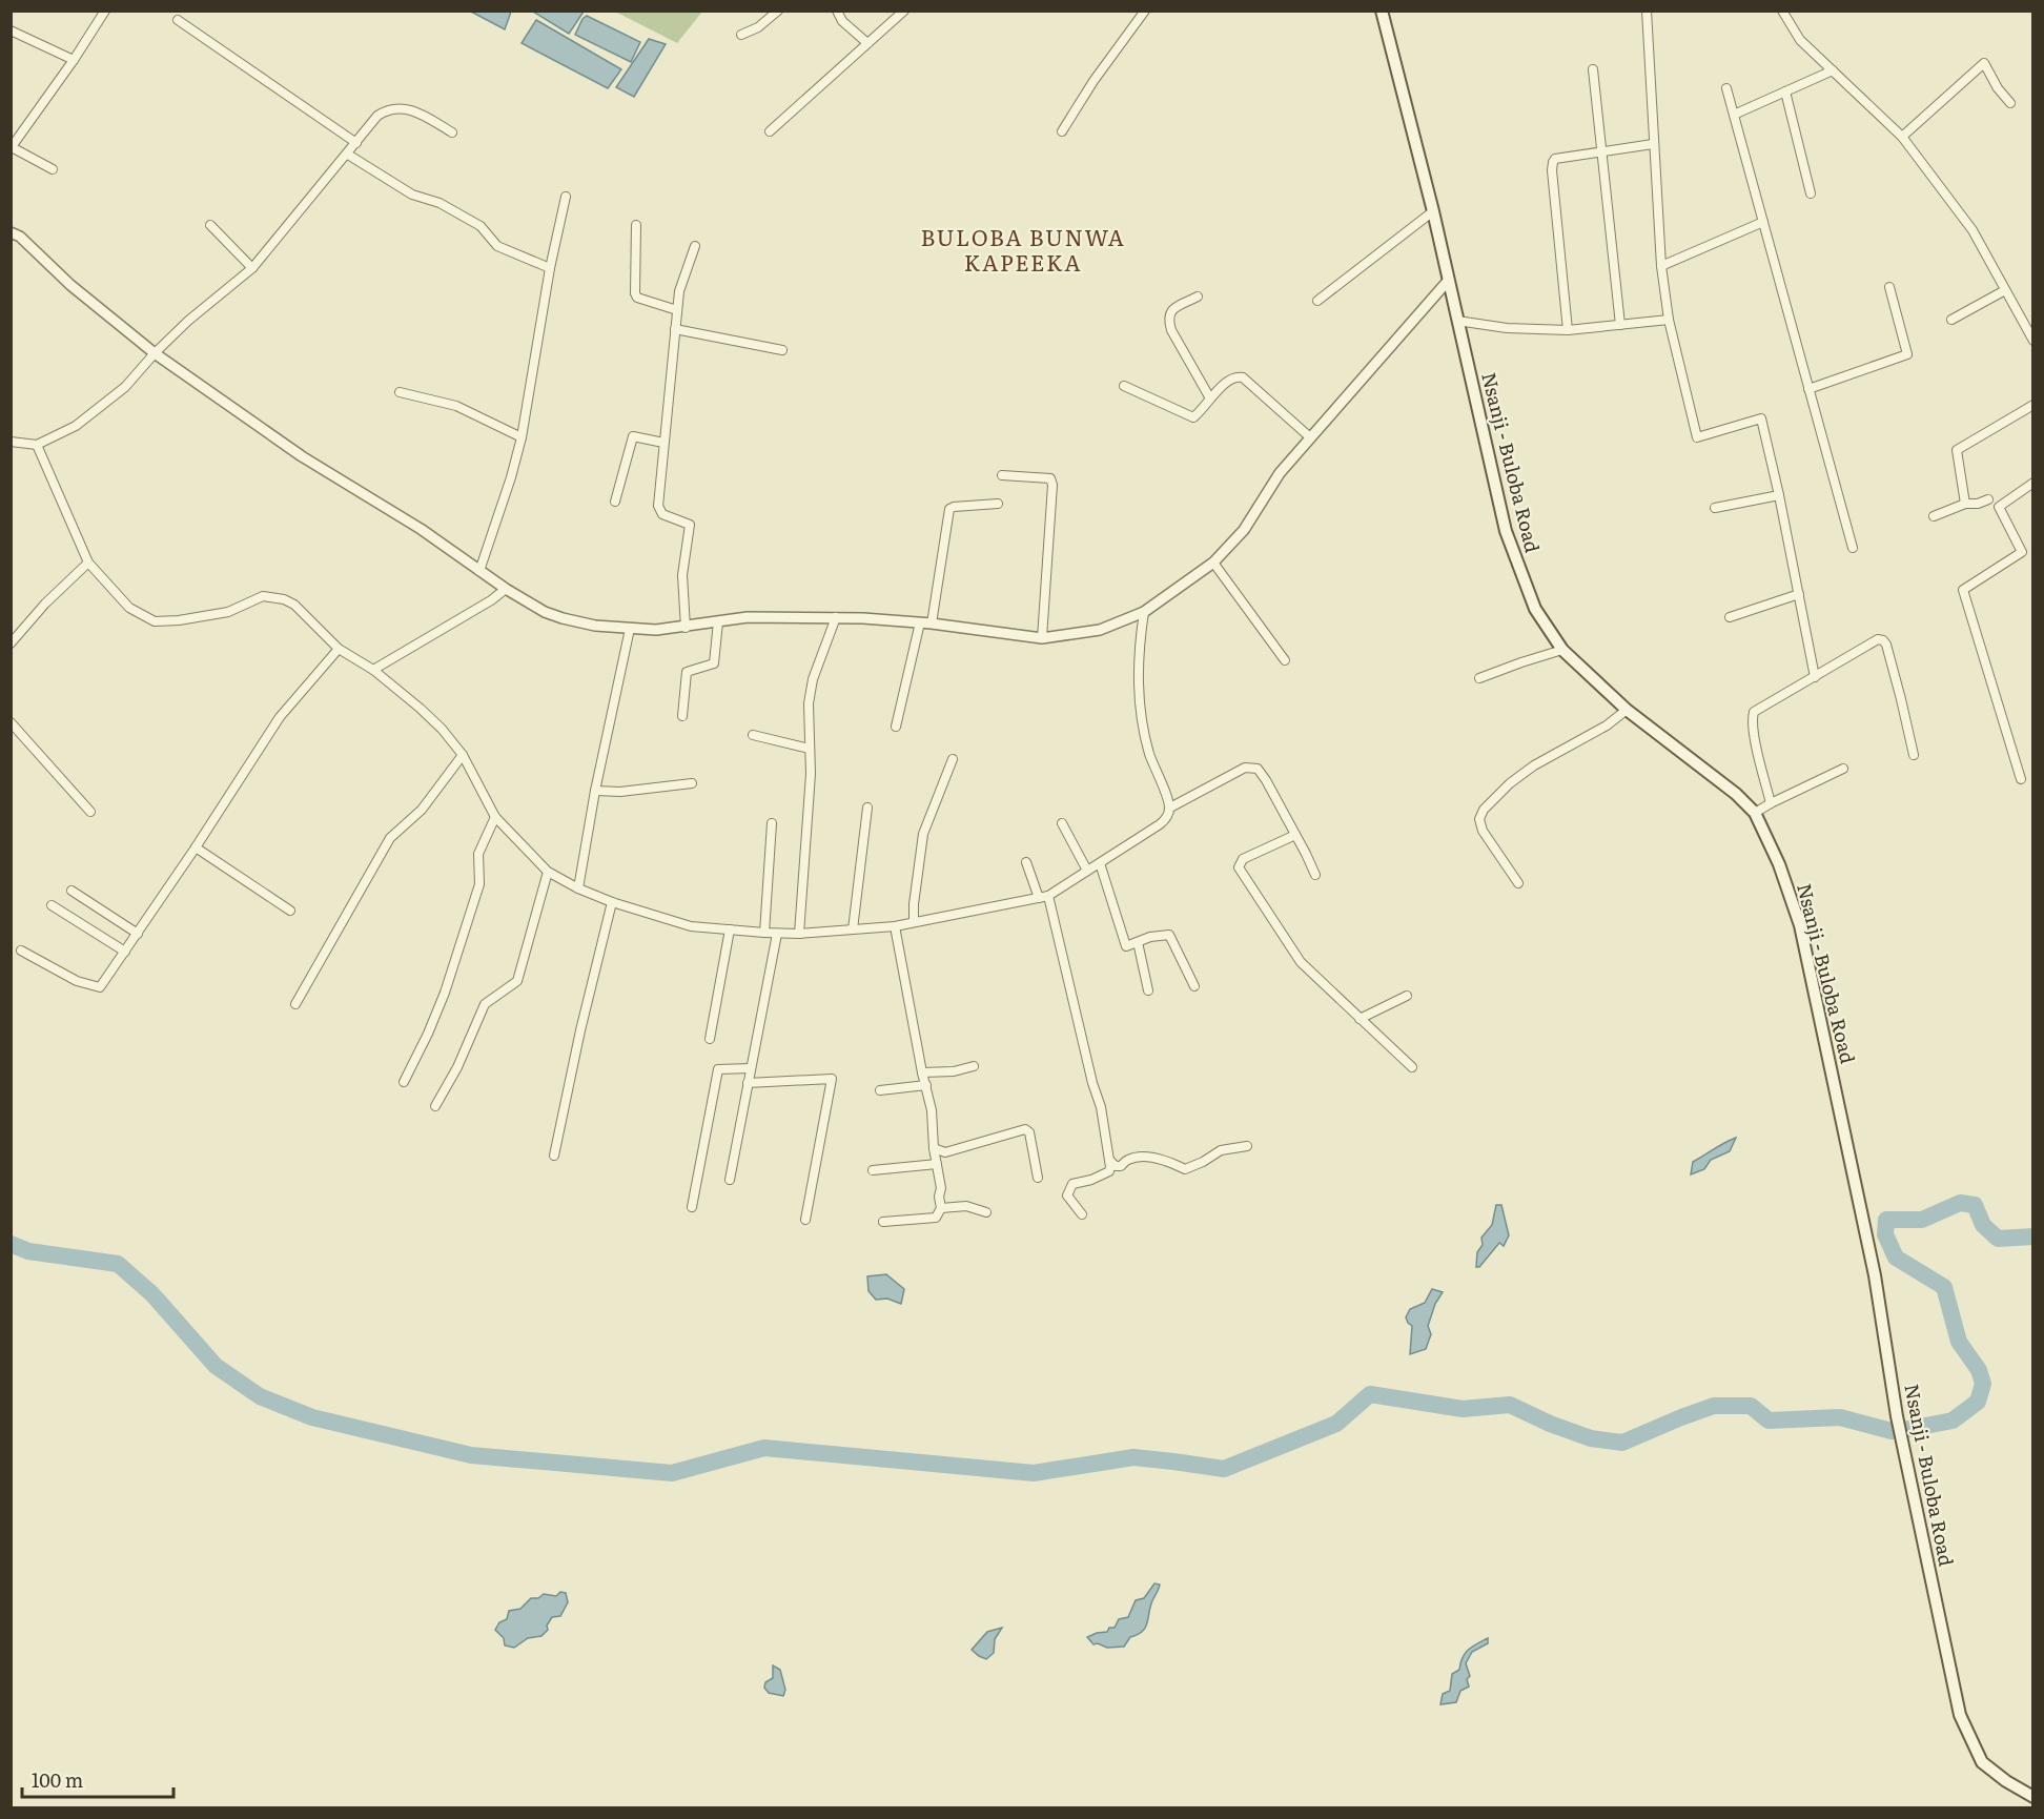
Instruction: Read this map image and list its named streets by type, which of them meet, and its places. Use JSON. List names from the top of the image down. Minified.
{"streets":{"main road":["Nsanji - Buloba Road"]},"districts":["BULOBA BUNWA KAPEEKA"],"scale_bar":"100 m"}
